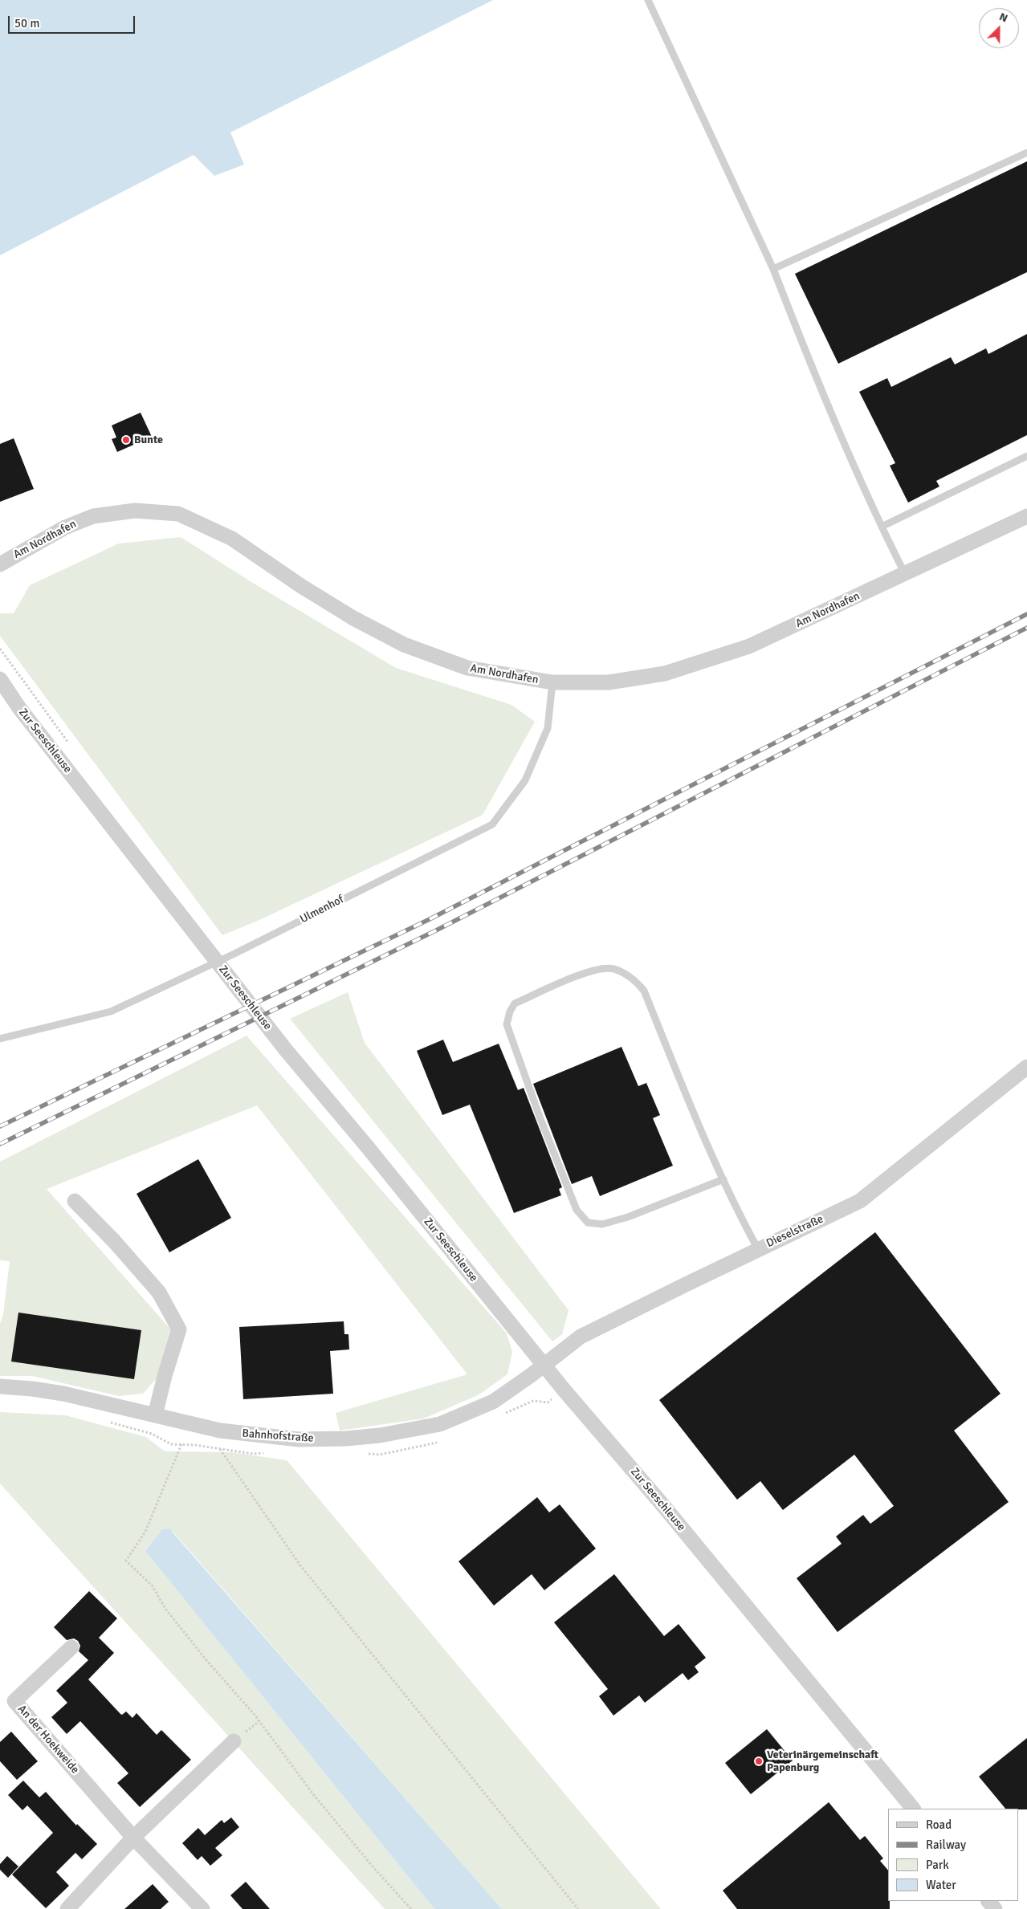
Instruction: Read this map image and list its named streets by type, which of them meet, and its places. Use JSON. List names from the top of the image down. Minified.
{"streets":{"street":["Am Nordhafen","Zur Seeschleuse","Dieselstraße","Bahnhofstraße","An der Hoekweide"],"lane":["Ulmenhof"]},"crossings":[["Am Nordhafen","Ulmenhof"],["Zur Seeschleuse","Dieselstraße"],["Zur Seeschleuse","Bahnhofstraße"],["Dieselstraße","Bahnhofstraße"]],"places":["Bunte","Veterinärgemeinschaft Papenburg"],"legend":["Road","Railway","Park","Water"],"scale_bar":"50 m","north":"top right"}
